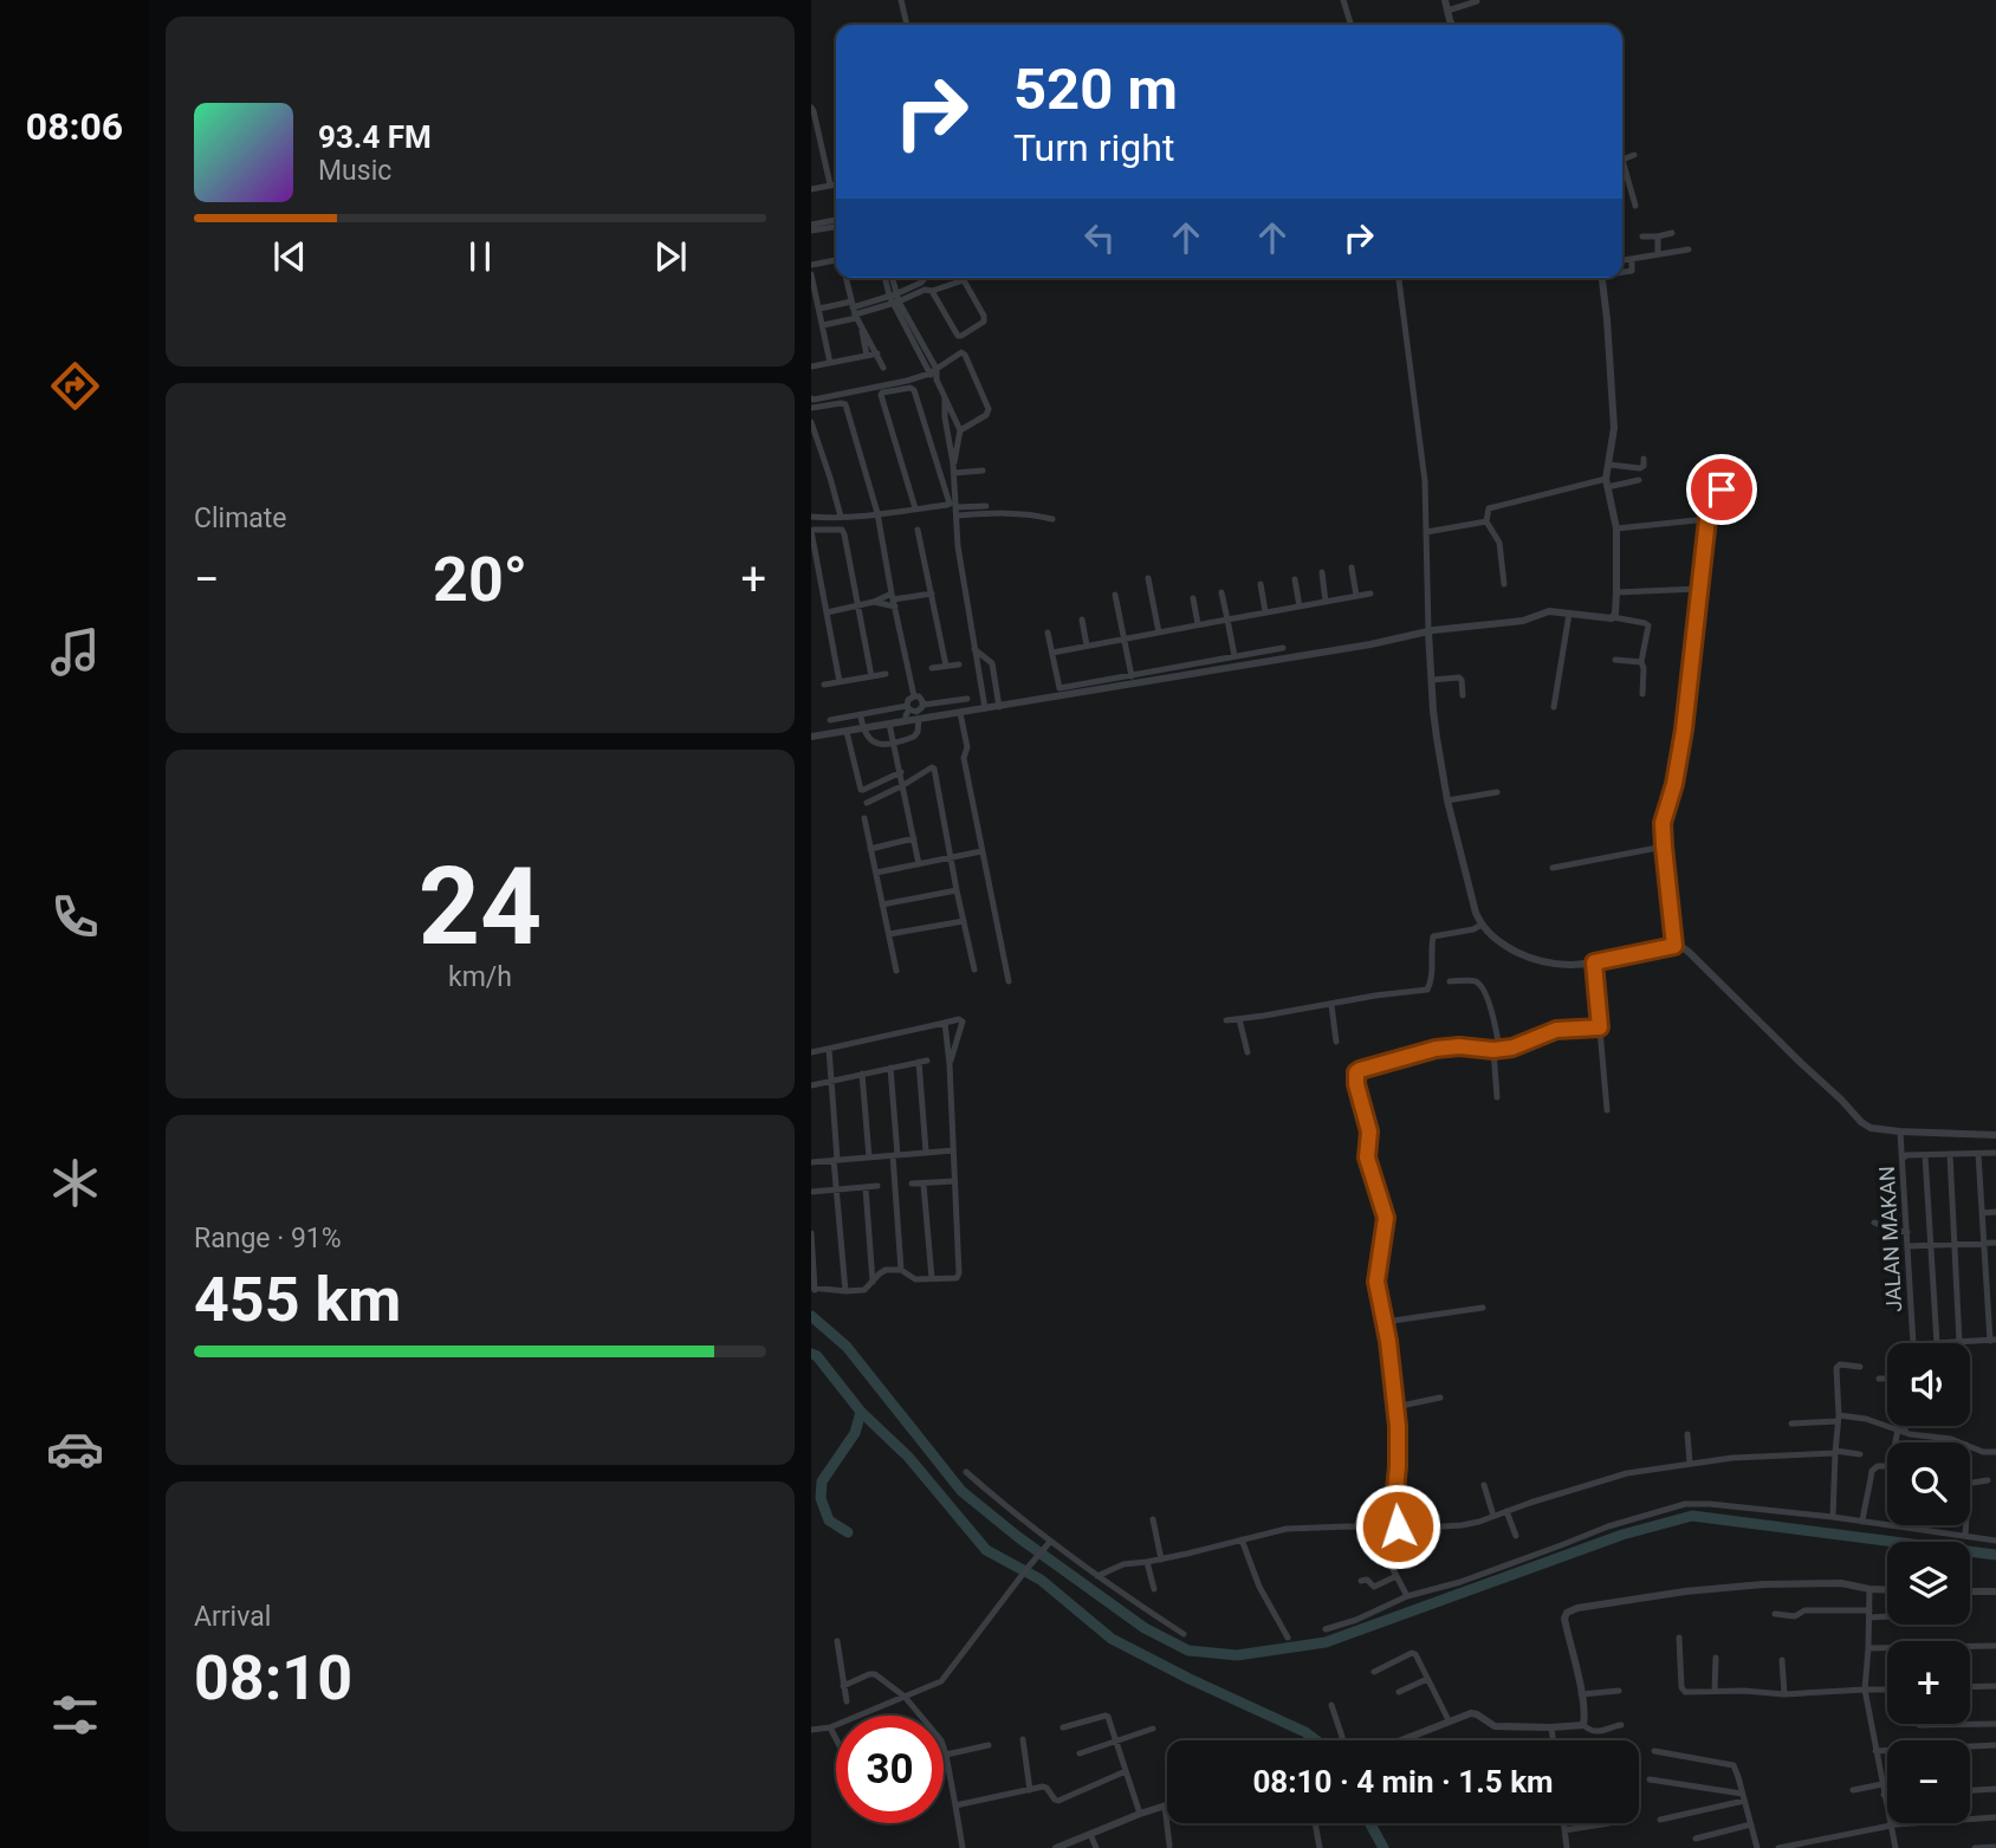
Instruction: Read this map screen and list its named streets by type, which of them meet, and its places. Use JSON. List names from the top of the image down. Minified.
{"streets":{"street":["JALAN MAKAN"]},"page":{"tabs":"08:06","turn":["520 m","Turn right"],"song":["93.4 FM","Music"],"tile":["Climate",["24","km/h"],["Range · 91%","455 km"],["Arrival","08:10"]],"heat":["−","20°","+"],"map_buttons":["+","−"],"limit":"30","trip":"08:10 · 4 min · 1.5 km"}}
